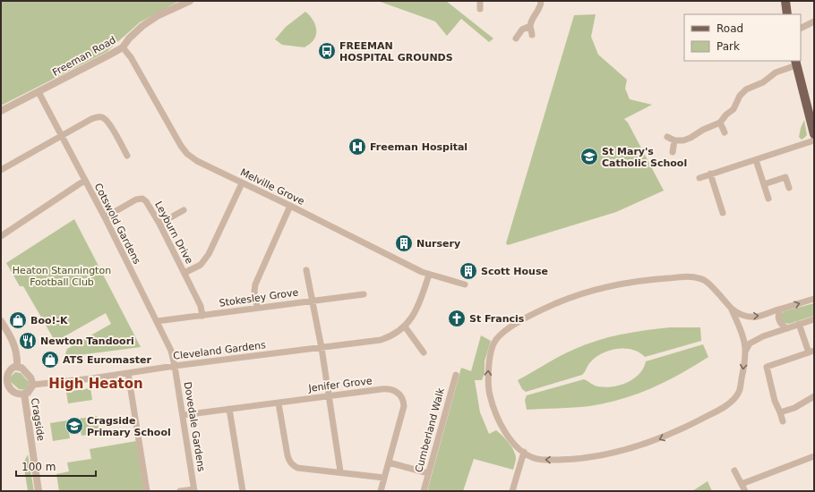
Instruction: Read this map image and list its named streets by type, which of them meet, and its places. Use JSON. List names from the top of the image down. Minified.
{"streets":{"street":["Freeman Road","Melville Grove","Cotswold Gardens","Leyburn Drive","Stokesley Grove","Cleveland Gardens","Jenifer Grove","Cragside","Dovedale Gardens","Cumberland Walk"]},"crossings":[["Freeman Road","Melville Grove"],["Freeman Road","Cotswold Gardens"],["Melville Grove","Cleveland Gardens"],["Cotswold Gardens","Leyburn Drive"],["Cotswold Gardens","Stokesley Grove"],["Cotswold Gardens","Cleveland Gardens"],["Cotswold Gardens","Dovedale Gardens"],["Leyburn Drive","Stokesley Grove"],["Cleveland Gardens","Cragside"],["Cleveland Gardens","Dovedale Gardens"],["Jenifer Grove","Dovedale Gardens"]],"districts":["High Heaton"],"parks":["Heaton Stannington Football Club"],"places":{"bus stop":["FREEMAN HOSPITAL GROUNDS"],"hospital":["Freeman Hospital"],"school or university":["St Mary's Catholic School","Cragside Primary School"],"building":["Nursery","Scott House"],"church":["St Francis"],"shop":["Boo!-K","ATS Euromaster"],"restaurant":["Newton Tandoori"]},"legend":["Road","Park"],"scale_bar":"100 m"}
